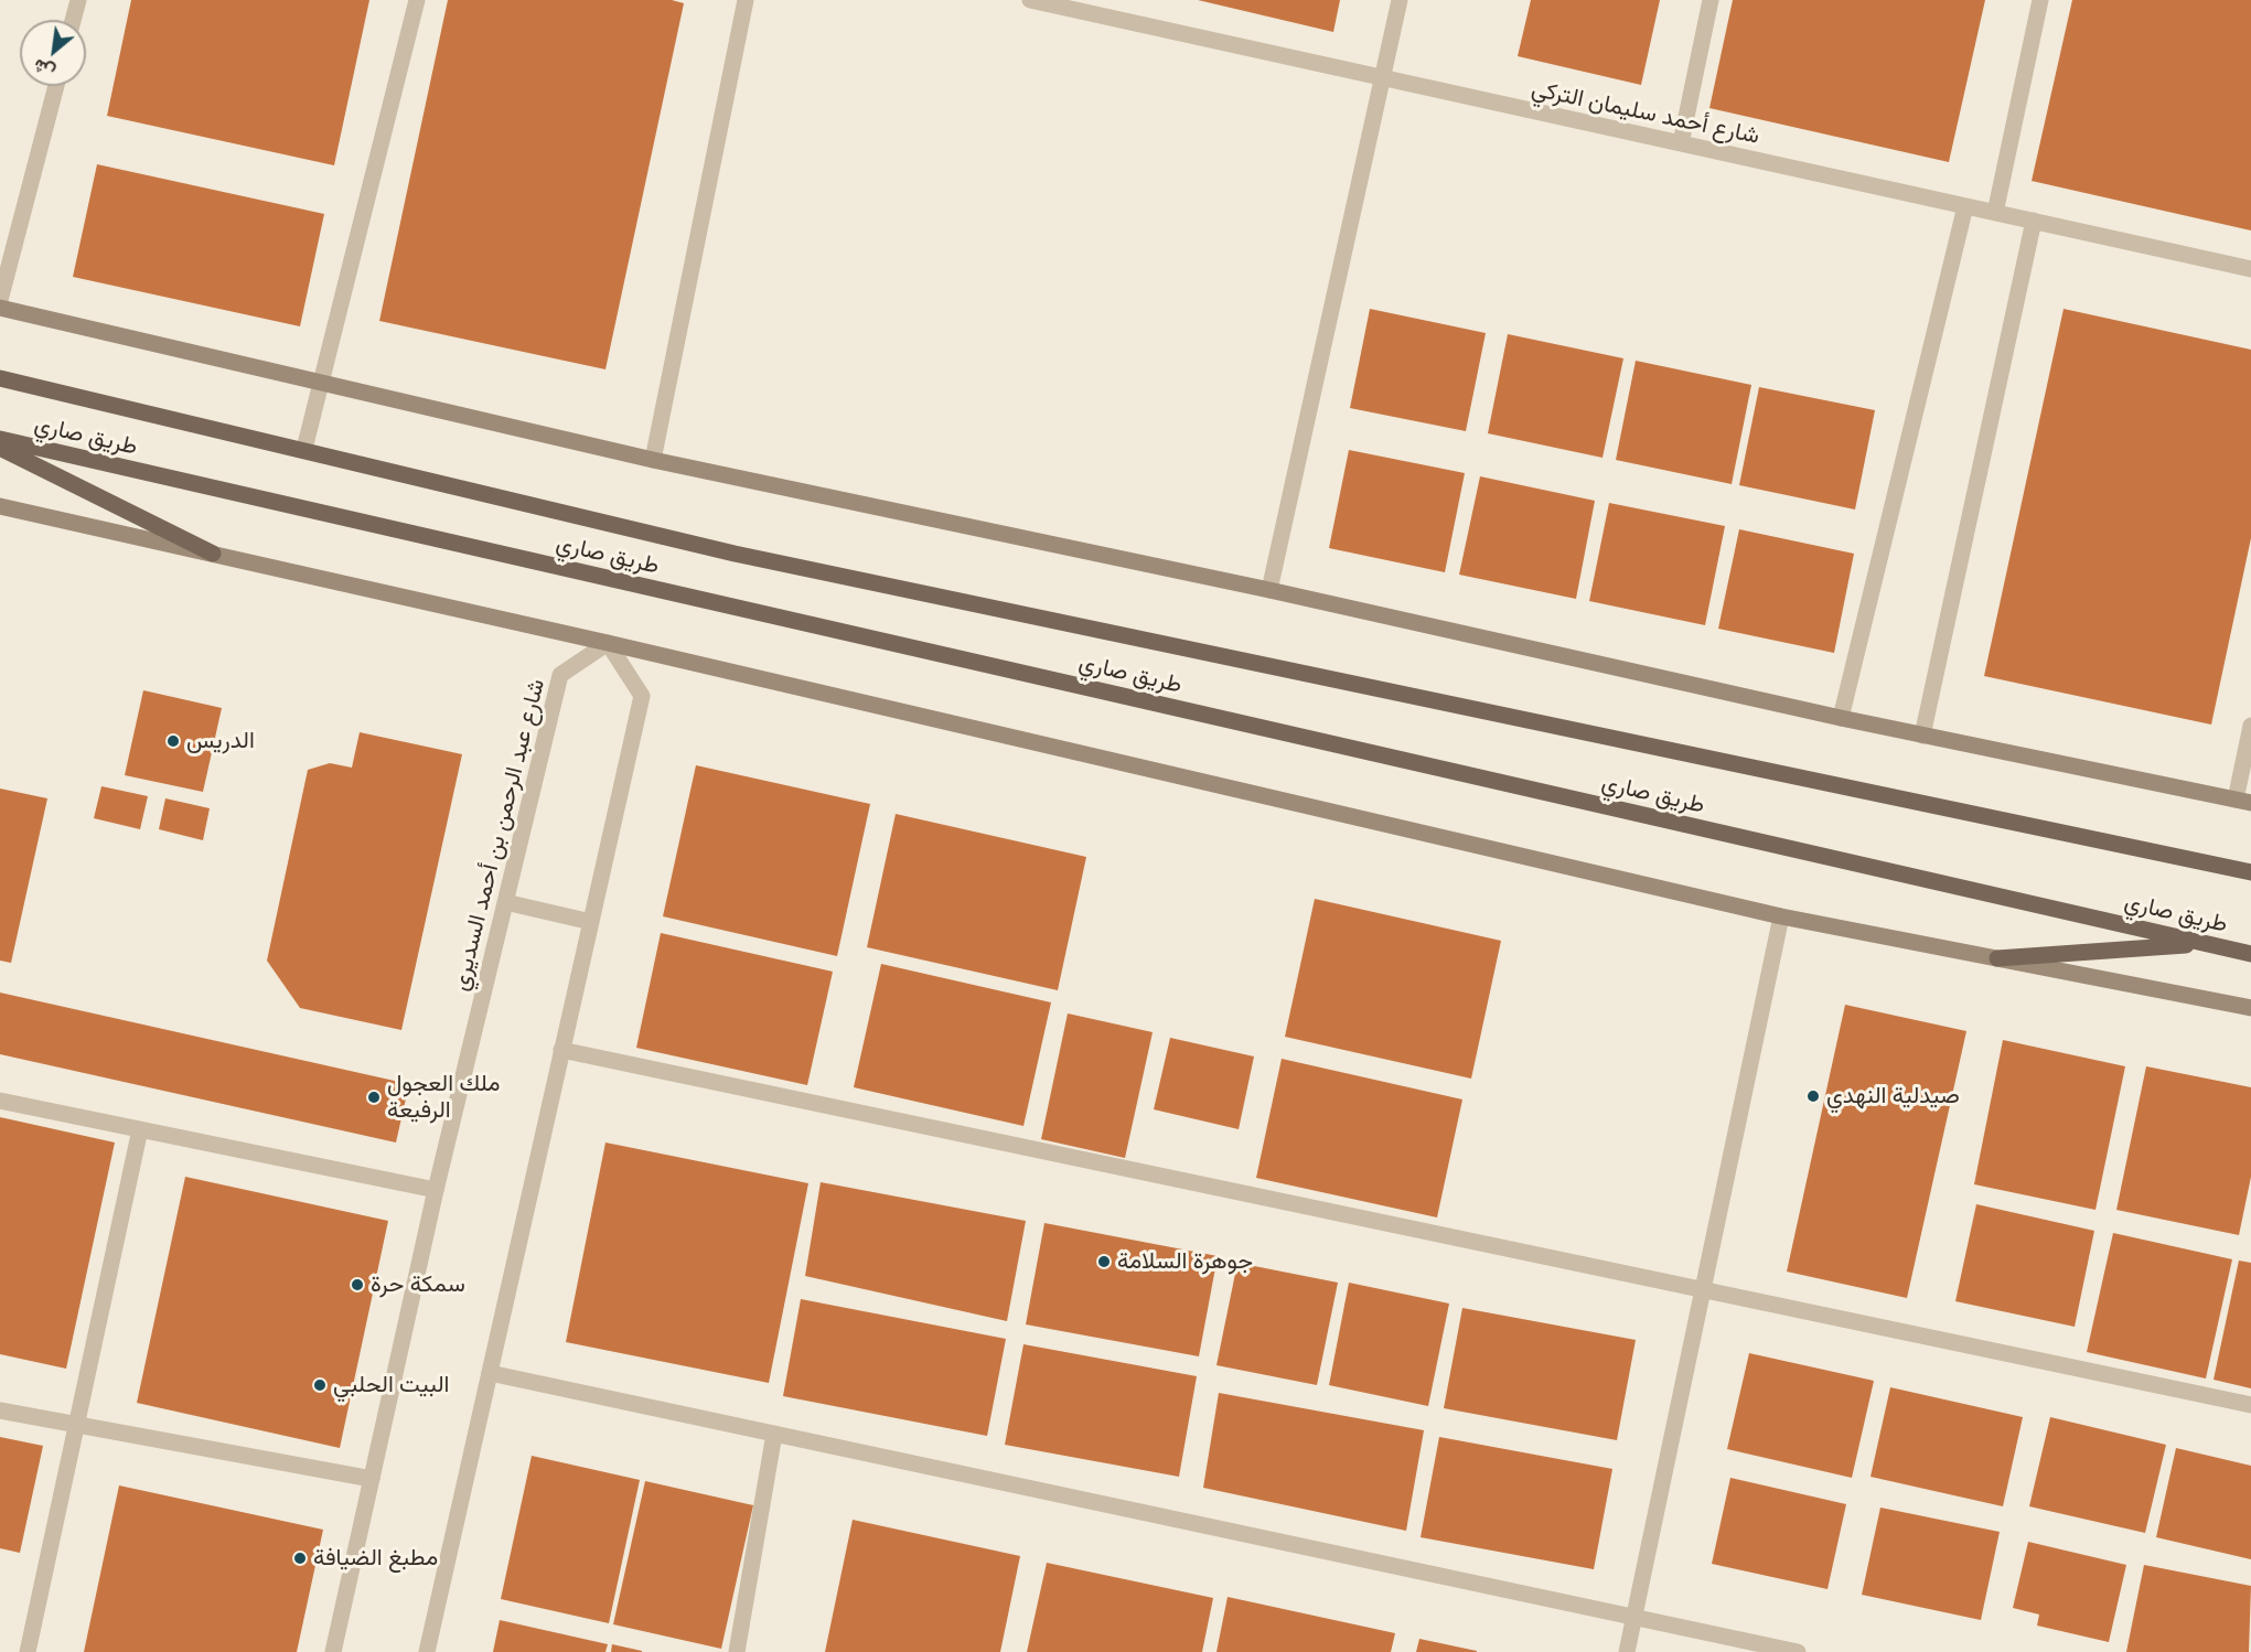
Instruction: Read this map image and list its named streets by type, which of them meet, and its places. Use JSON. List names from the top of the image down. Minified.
{"streets":{"main road":["طريق صاري"],"street":["شارع أحمد سليمان التركي","شارع عبد الرحمن بن أحمد السديري"]},"places":["الدريس","صيدلية النهدي","ملك العجول الرفيعة","جوهرة السلامة","سمكة حرة","البيت الحلبي","مطبغ الضيافة"],"north":"bottom left"}
